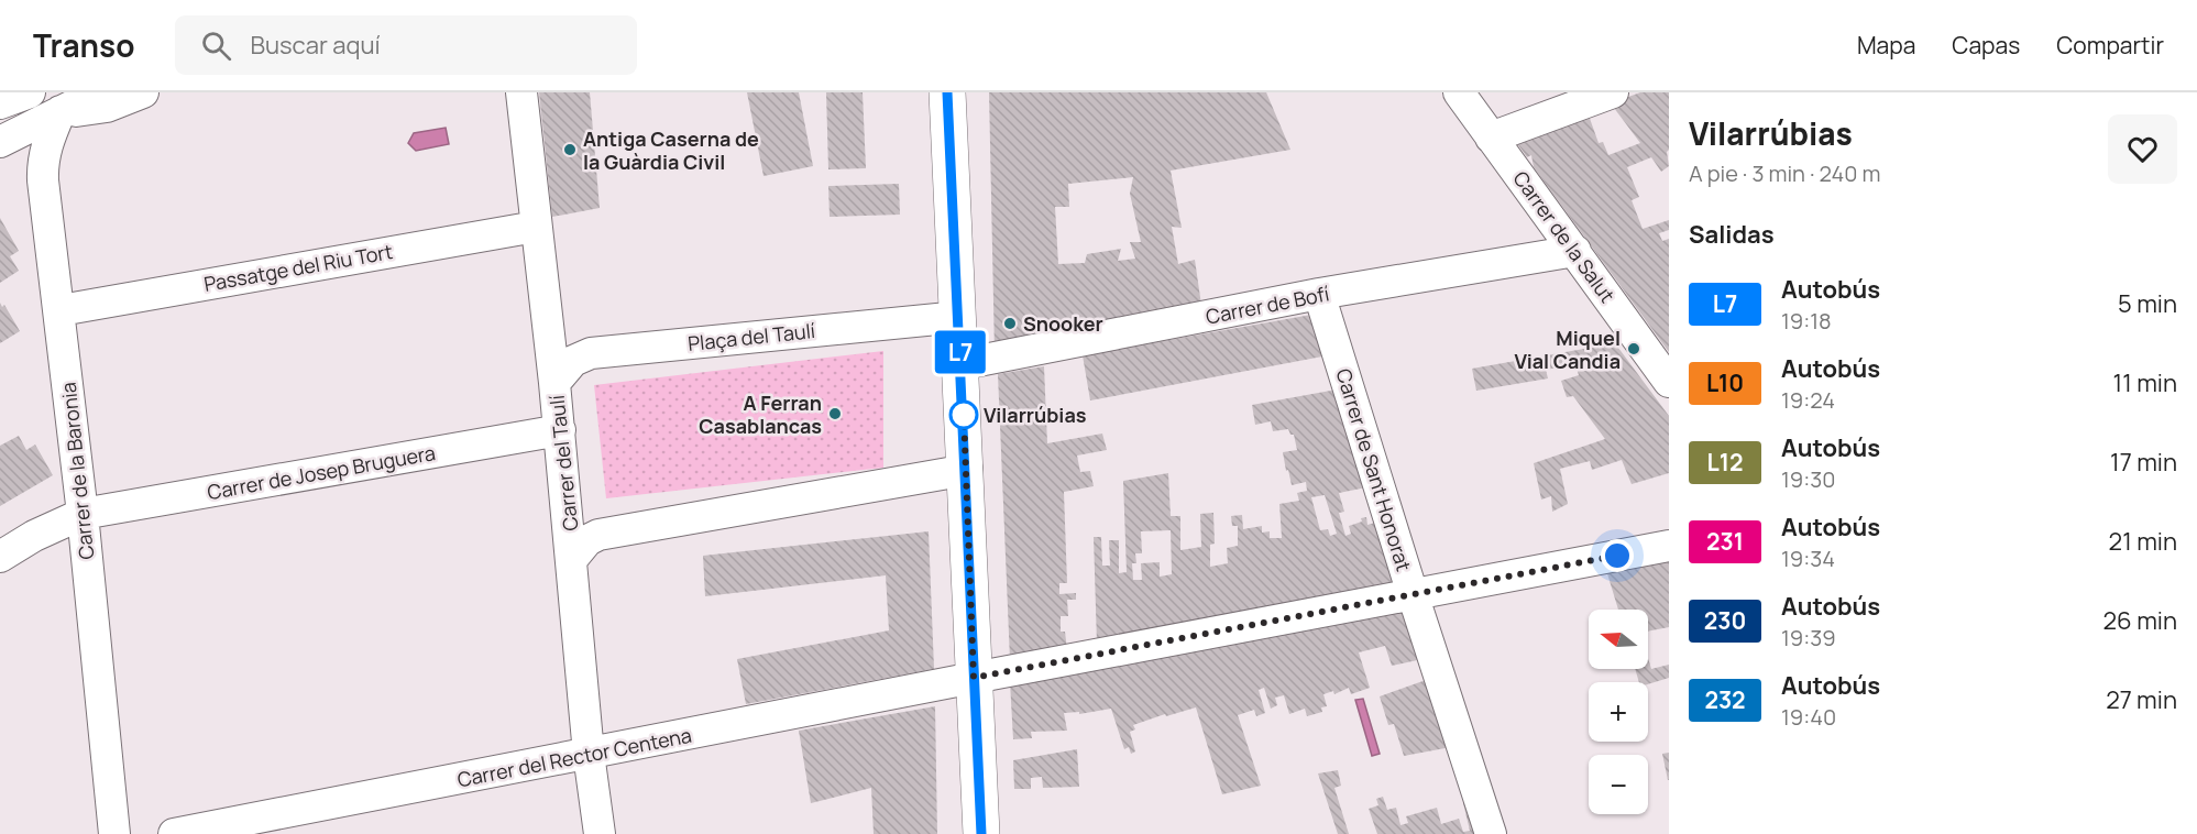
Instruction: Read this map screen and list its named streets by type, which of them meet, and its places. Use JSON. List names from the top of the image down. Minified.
{"streets":{"street":["Carrer de la Salut","Passatge del Riu Tort","Carrer de Bofí","Plaça del Taulí","Carrer del Taulí","Carrer de Sant Honorat","Carrer de la Baronia","Carrer de Josep Bruguera","Carrer del Rector Centena"]},"crossings":[["Carrer de la Salut","Carrer de Bofí"],["Passatge del Riu Tort","Carrer del Taulí"],["Passatge del Riu Tort","Carrer de la Baronia"],["Carrer de Bofí","Carrer de Sant Honorat"],["Plaça del Taulí","Carrer del Taulí"],["Carrer del Taulí","Carrer de Josep Bruguera"],["Carrer del Taulí","Carrer del Rector Centena"],["Carrer de Sant Honorat","Carrer del Rector Centena"],["Carrer de la Baronia","Carrer de Josep Bruguera"]],"places":["Antiga Caserna de la Guàrdia Civil","Snooker","Miquel Vial Candia","A Ferran Casablancas","Vilarrúbias"],"lines":["bus line L7"],"north":"left","page":{"header":"Transo","search":"Buscar aquí","nav":["Mapa","Capas","Compartir"],"on_map":"L7","heading":[["Vilarrúbias","A pie · 3 min · 240 m"],"Salidas"],"list":[{"mark":"L7","name":"Autobús","note":"19:18","value":"5 min"},{"mark":"L10","name":"Autobús","note":"19:24","value":"11 min"},{"mark":"L12","name":"Autobús","note":"19:30","value":"17 min"},{"mark":"231","name":"Autobús","note":"19:34","value":"21 min"},{"mark":"230","name":"Autobús","note":"19:39","value":"26 min"},{"mark":"232","name":"Autobús","note":"19:40","value":"27 min"}],"map_buttons":["+","−"]}}
